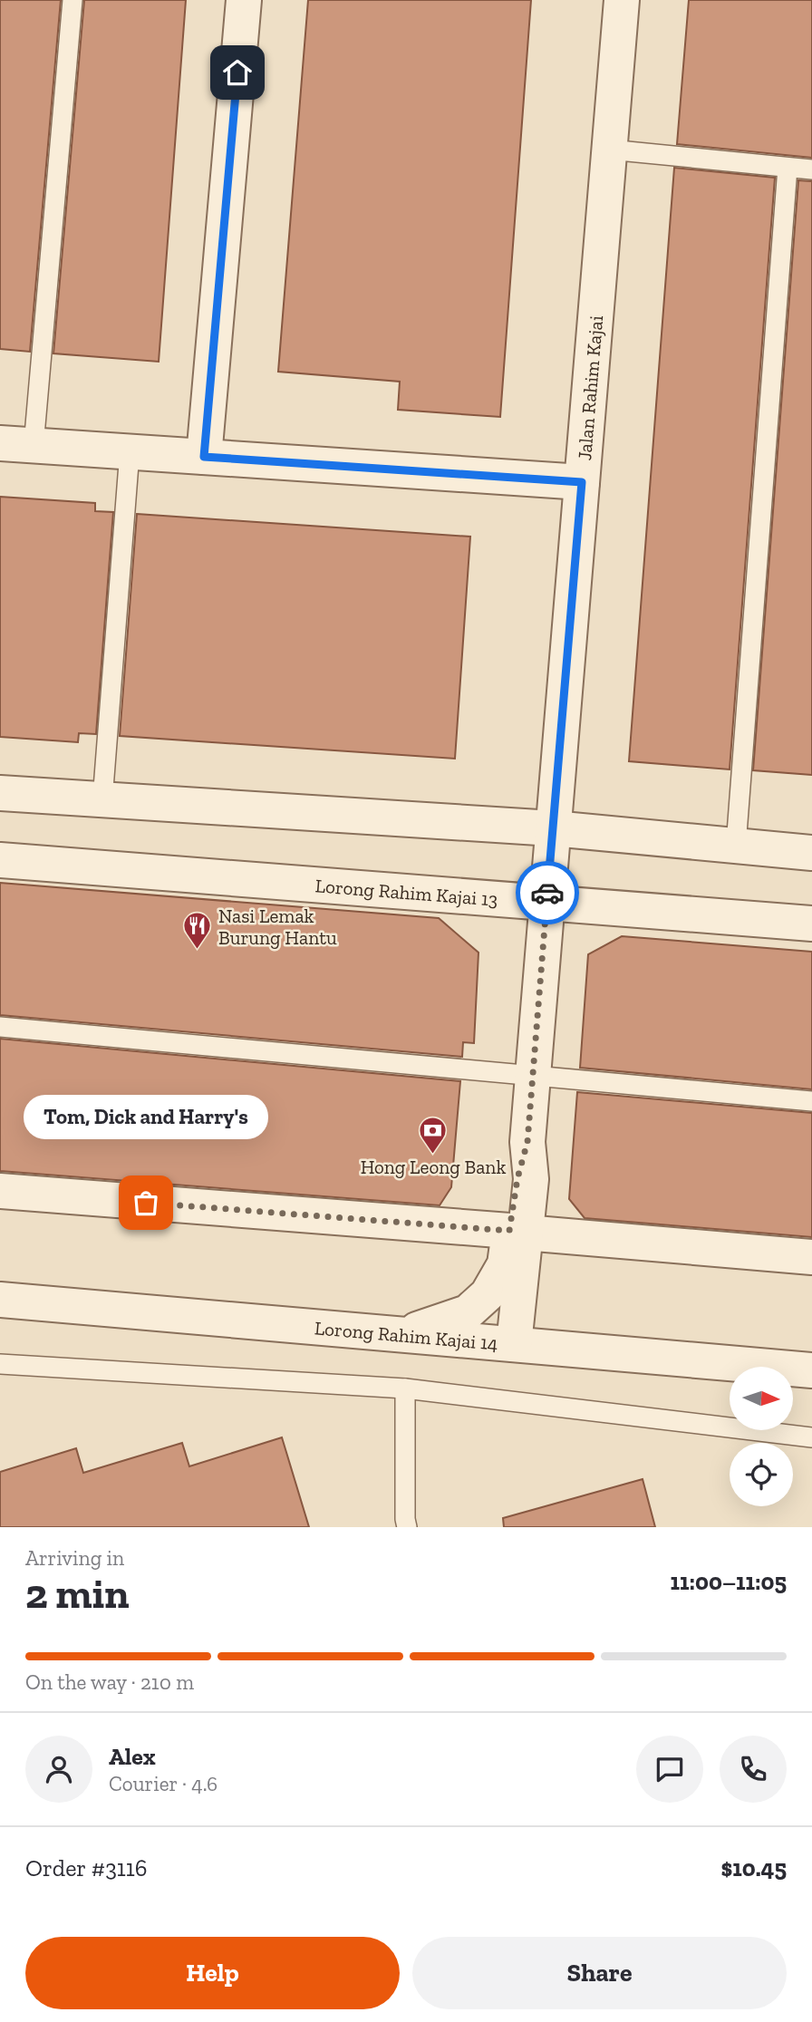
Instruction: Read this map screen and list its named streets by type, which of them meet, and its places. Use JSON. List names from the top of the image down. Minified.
{"streets":{"street":["Jalan Rahim Kajai","Lorong Rahim Kajai 13","Lorong Rahim Kajai 14"]},"crossings":[["Jalan Rahim Kajai","Lorong Rahim Kajai 13"]],"places":{"restaurant":["Nasi Lemak Burung Hantu"],"bank":["Hong Leong Bank"],"other":["Tom, Dick and Harry's"]},"north":"right","page":{"bubble":"Tom, Dick and Harry's","heading":["2 min","Arriving in","11:00–11:05"],"panel":["Alex","Courier · 4.6","Order #3116","$10.45"],"bar":"On the way · 210 m","buttons":["Help","Share"]}}
